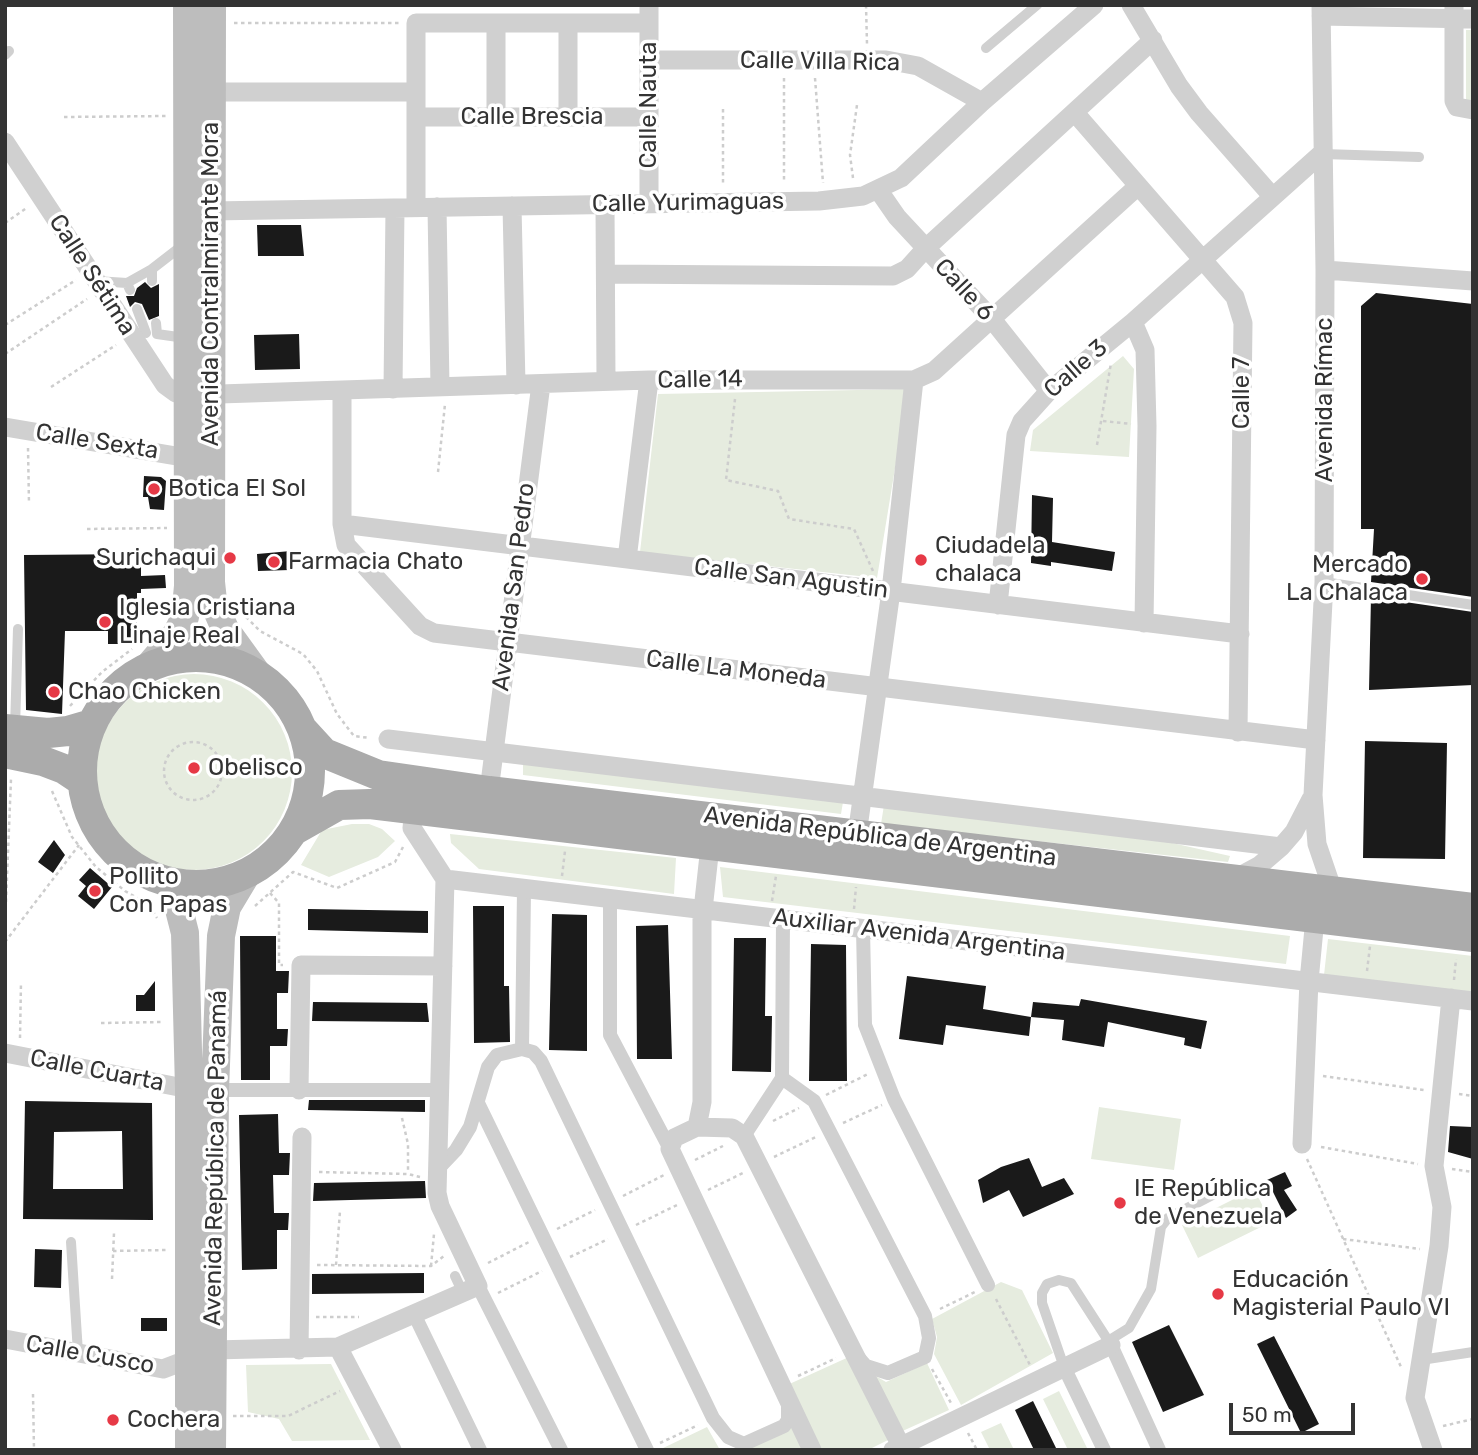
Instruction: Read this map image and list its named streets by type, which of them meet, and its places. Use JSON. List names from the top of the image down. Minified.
{"streets":{"main road":["Avenida Contralmirante Mora","Avenida República de Argentina","Avenida República de Panamá"],"street":["Calle Villa Rica","Calle Nauta","Calle Brescia","Calle Yurimaguas","Calle Sétima","Calle 6","Calle 3","Calle 14","Calle 7","Avenida Rímac","Calle Sexta","Calle San Agustin","Avenida San Pedro","Calle La Moneda","Auxiliar Avenida Argentina","Calle Cuarta","Calle Cusco"]},"crossings":[["Calle Villa Rica","Calle Nauta"],["Calle Villa Rica","Calle Yurimaguas"],["Calle Nauta","Calle Brescia"],["Calle Nauta","Calle Yurimaguas"],["Calle Yurimaguas","Avenida Contralmirante Mora"],["Calle Yurimaguas","Calle 6"],["Calle Sétima","Avenida Contralmirante Mora"],["Calle Sétima","Calle 14"],["Avenida Contralmirante Mora","Calle 14"],["Avenida Contralmirante Mora","Calle Sexta"],["Calle 6","Calle 3"],["Calle 3","Calle 7"],["Calle 3","Avenida Rímac"],["Calle 3","Calle San Agustin"],["Calle 14","Avenida San Pedro"],["Calle 14","Calle La Moneda"],["Calle 7","Calle San Agustin"],["Calle 7","Calle La Moneda"],["Avenida Rímac","Calle La Moneda"],["Avenida Rímac","Avenida República de Argentina"],["Calle San Agustin","Avenida San Pedro"],["Calle San Agustin","Calle La Moneda"],["Avenida San Pedro","Calle La Moneda"],["Avenida San Pedro","Avenida República de Argentina"],["Calle Cuarta","Avenida República de Panamá"],["Avenida República de Panamá","Calle Cusco"]],"places":["Botica El Sol","Surichaqui","Ciudadela chalaca","Farmacia Chato","Mercado La Chalaca","Iglesia Cristiana Linaje Real","Chao Chicken","Obelisco","Pollito Con Papas","IE República de Venezuela","Educación Magisterial Paulo VI","Cochera"],"scale_bar":"50 m"}
